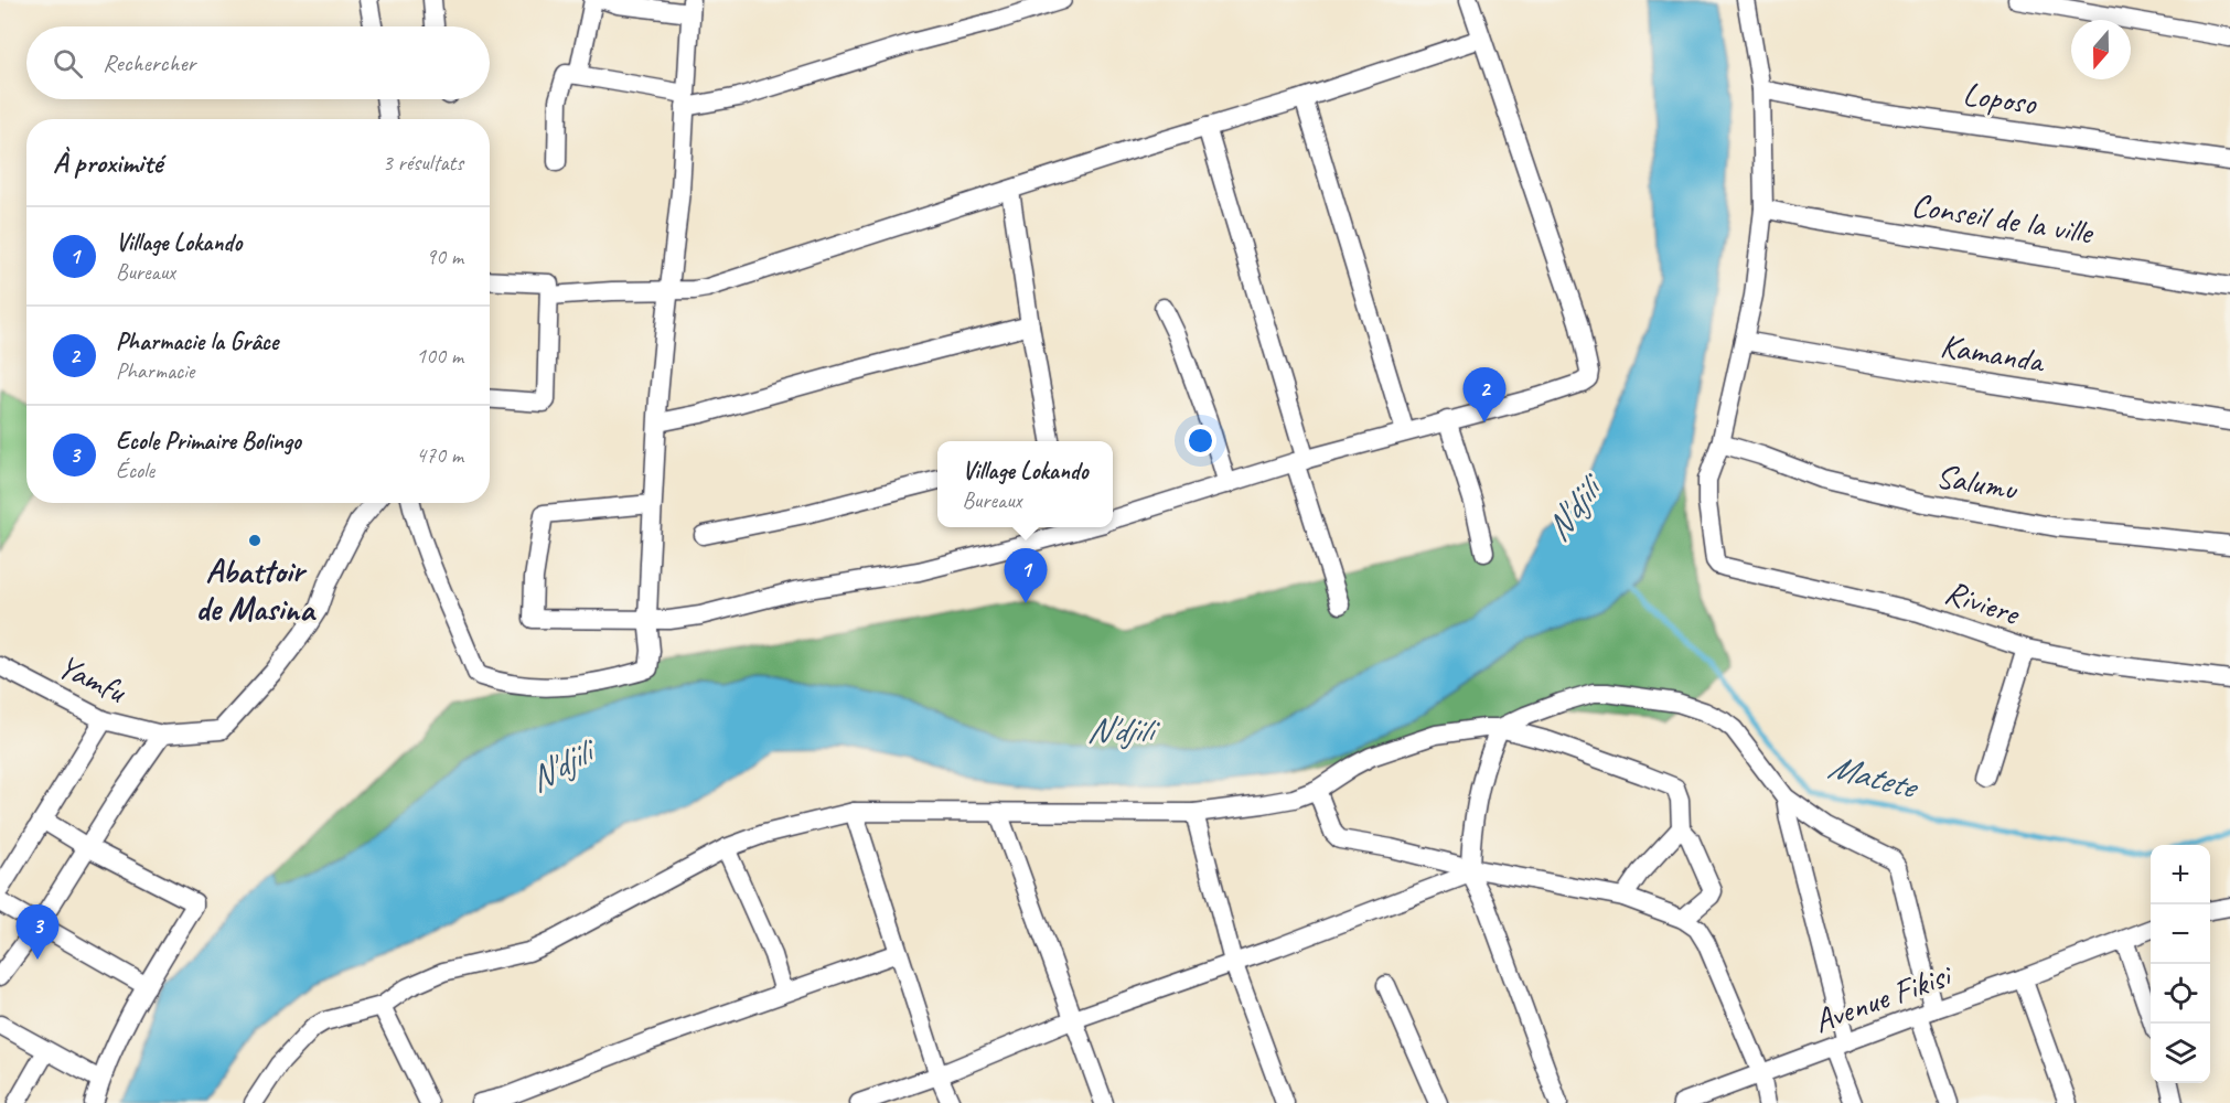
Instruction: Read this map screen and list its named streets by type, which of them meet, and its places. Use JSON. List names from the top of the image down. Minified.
{"streets":{"street":["Loposo","Conseil de la ville","Kamanda","Salumu","Riviere","Yamfu","Avenue Fikisi"]},"crossings":[["Salumu","Riviere"]],"water":["N'djili","Matete"],"places":["Abattoir de Masina"],"north":"bottom","page":{"search":"Rechercher","heading":["À proximité","3 résultats"],"list":[{"mark":"1","name":"Village Lokando","note":"Bureaux","value":"90 m"},{"mark":"2","name":"Pharmacie la Grâce","note":"Pharmacie","value":"100 m"},{"mark":"3","name":"Ecole Primaire Bolingo","note":"École","value":"470 m"}],"pins":["2","1","3"],"popup":["Village Lokando","Bureaux"],"map_buttons":["+","−"]}}
